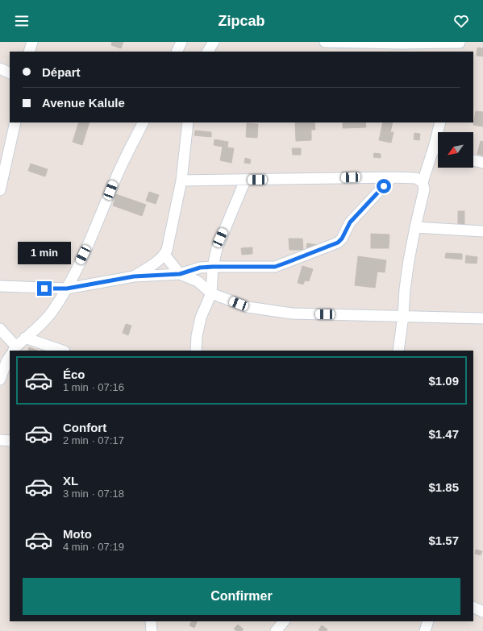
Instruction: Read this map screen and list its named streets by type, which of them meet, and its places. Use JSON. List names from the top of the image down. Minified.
{"north":"bottom left","page":{"header":"Zipcab","banner":["Départ","Avenue Kalule"],"bubble":"1 min","list":[{"name":"Éco","note":"1 min · 07:16","value":"$1.09"},{"name":"Confort","note":"2 min · 07:17","value":"$1.47"},{"name":"XL","note":"3 min · 07:18","value":"$1.85"},{"name":"Moto","note":"4 min · 07:19","value":"$1.57"}],"buttons":"Confirmer"}}
